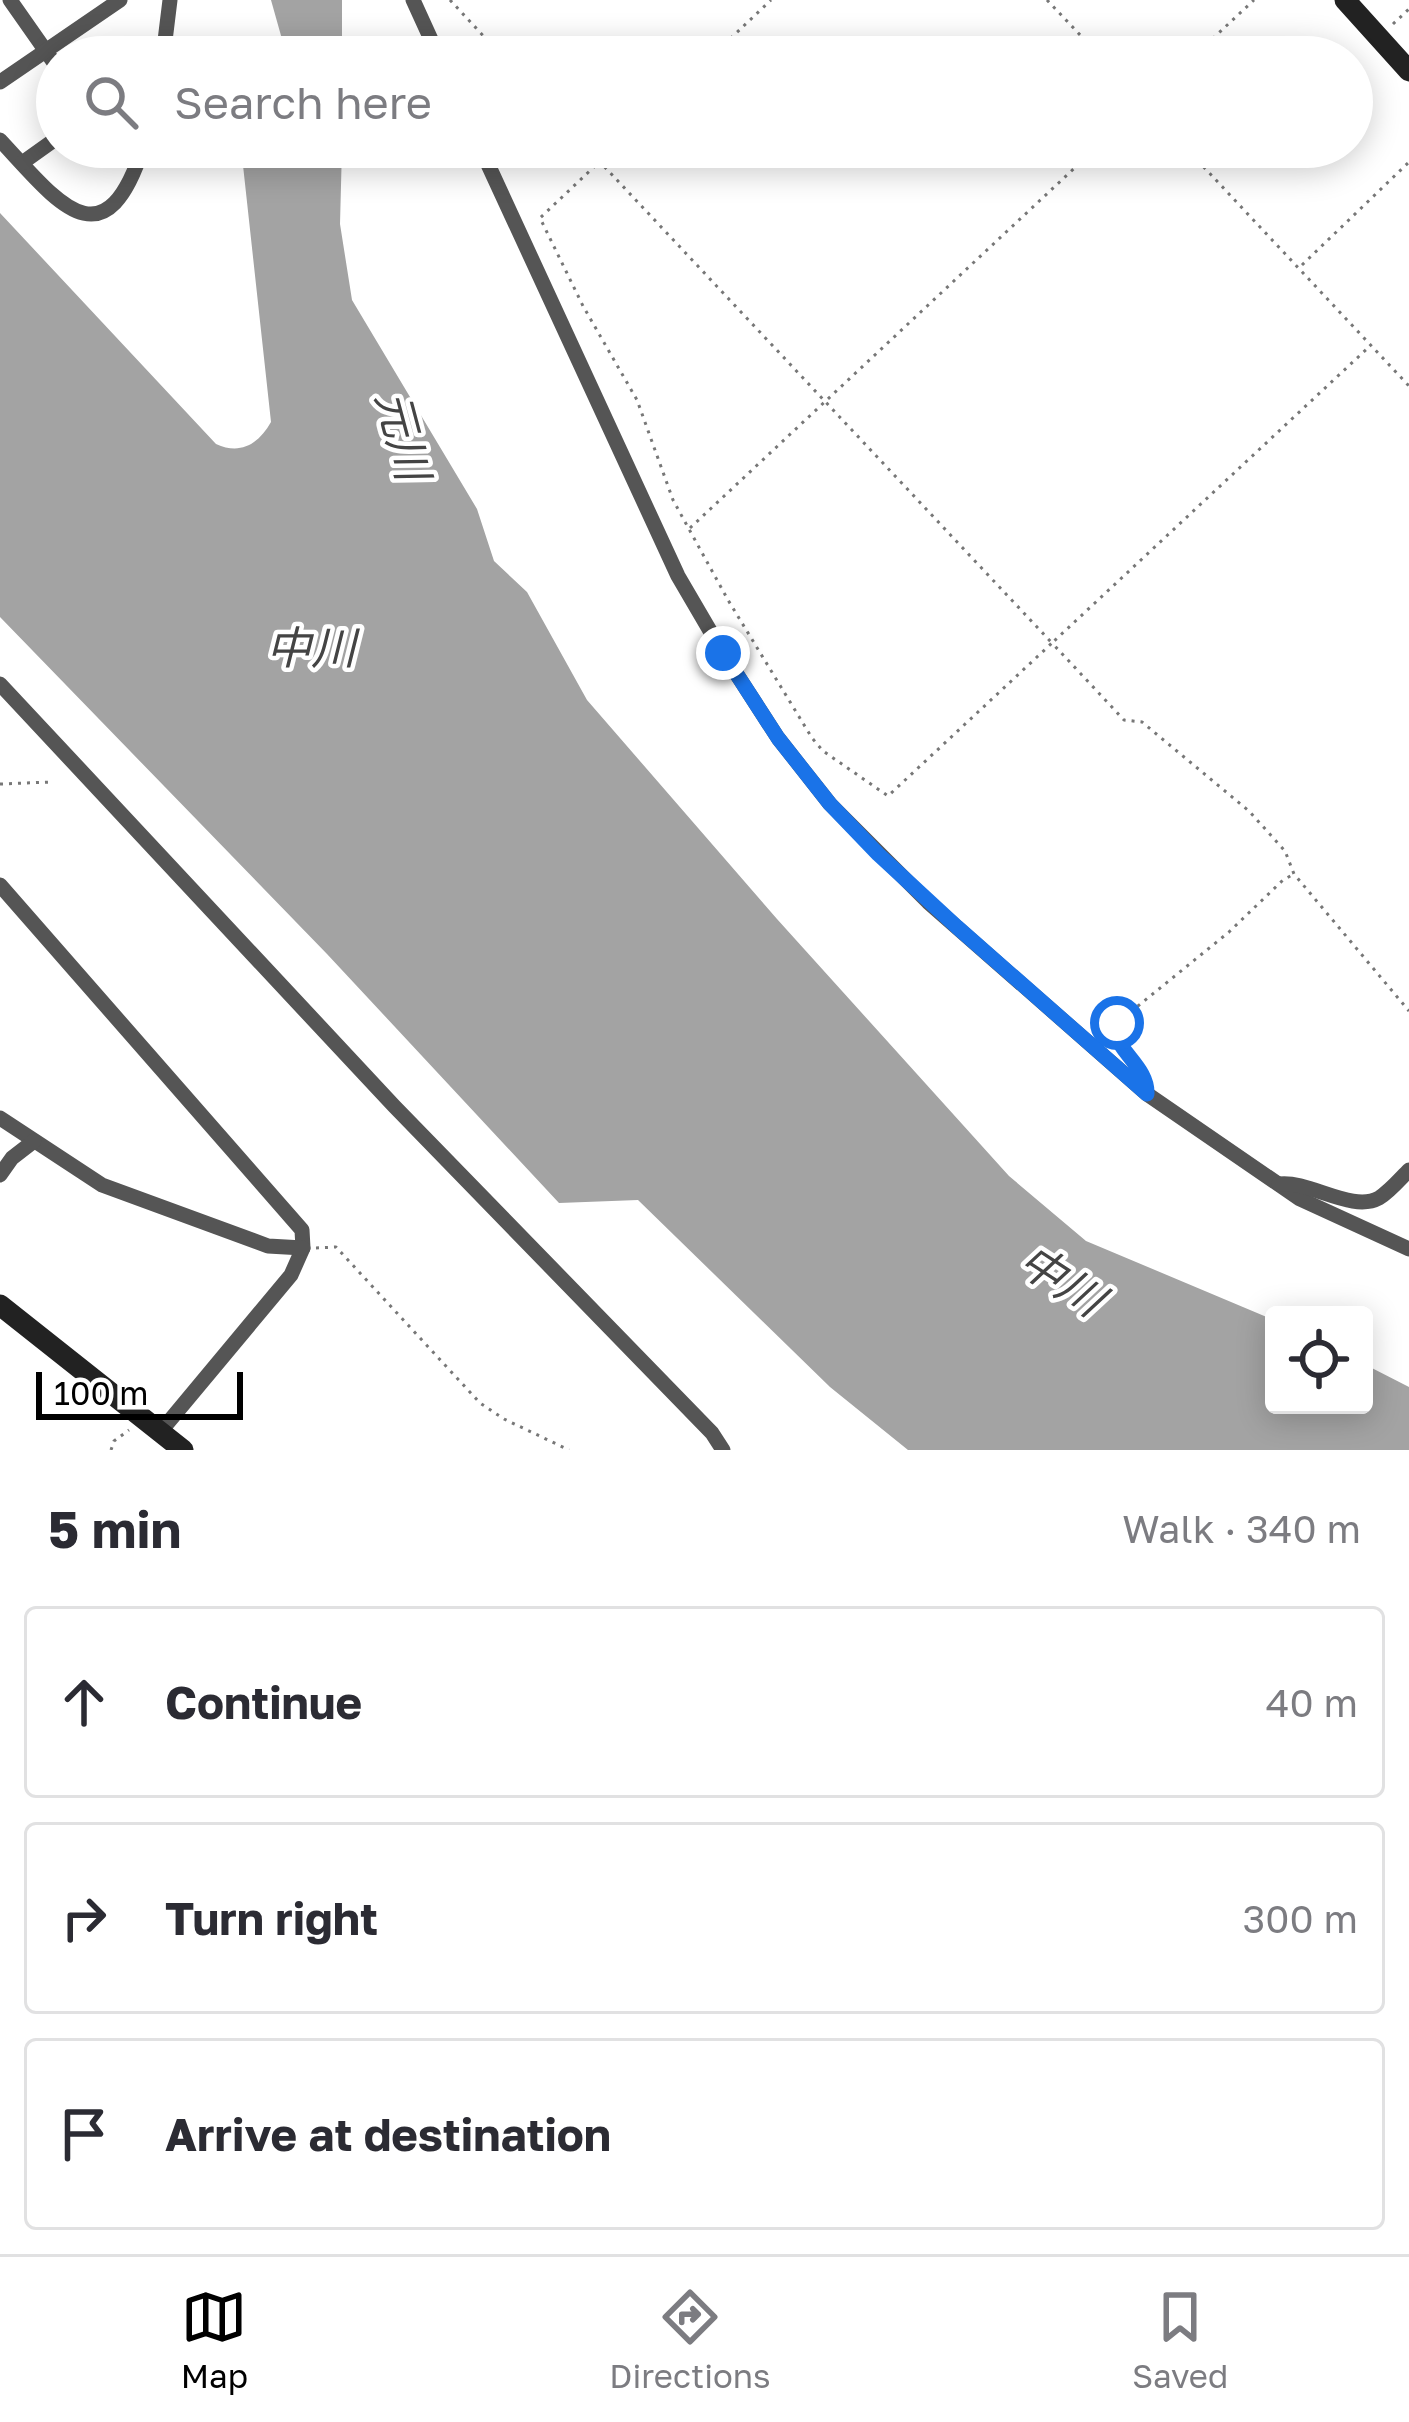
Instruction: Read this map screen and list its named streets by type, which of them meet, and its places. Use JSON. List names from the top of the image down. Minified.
{"water":["元川","中川"],"scale_bar":"100 m","page":{"search":"Search here","scale":"100 m","heading":["5 min","Walk · 340 m"],"list":[["Continue","40 m"],["Turn right","300 m"],"Arrive at destination"],"nav":["Map","Directions","Saved"]}}
